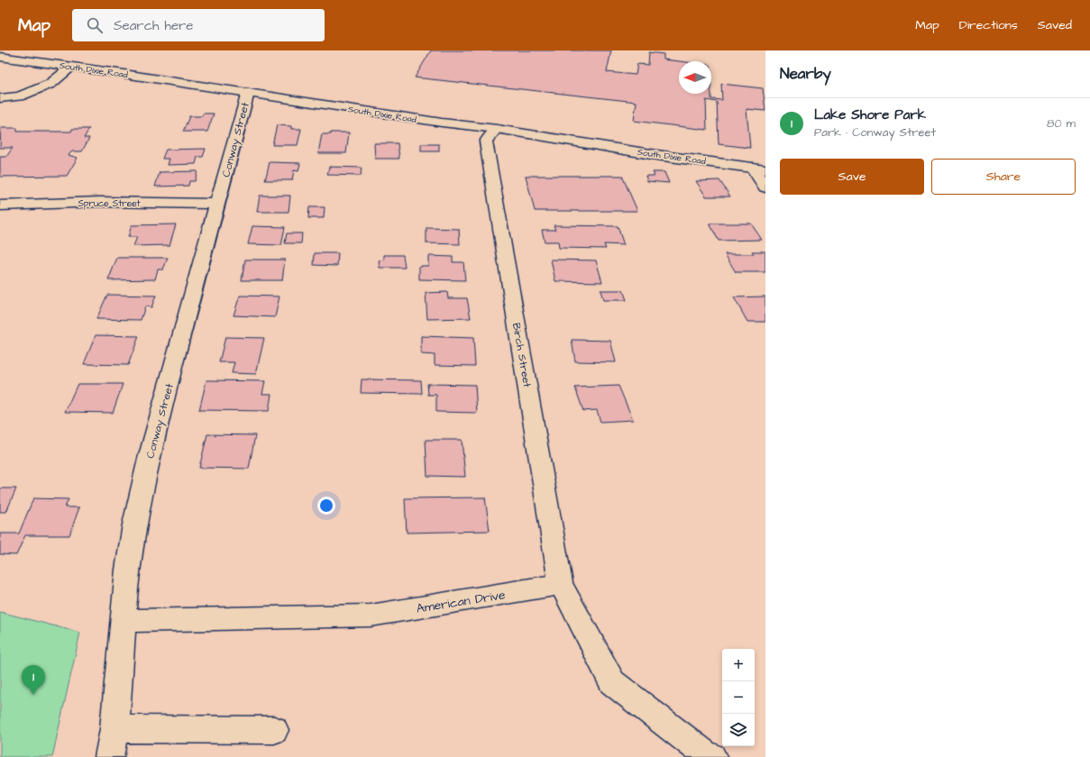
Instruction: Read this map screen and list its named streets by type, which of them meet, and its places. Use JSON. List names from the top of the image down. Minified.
{"streets":{"street":["South Dixie Road","Conway Street","Spruce Street","Birch Street","American Drive"]},"crossings":[["South Dixie Road","Conway Street"],["South Dixie Road","Birch Street"],["Conway Street","Spruce Street"],["Conway Street","American Drive"],["Birch Street","American Drive"]],"north":"left","page":{"header":"Map","search":"Search here","nav":["Map","Directions","Saved"],"heading":"Nearby","list":[{"mark":"1","name":"Lake Shore Park","note":"Park · Conway Street","value":"80 m"}],"buttons":["Save","Share"],"map_buttons":["+","−"],"pins":"1"}}
